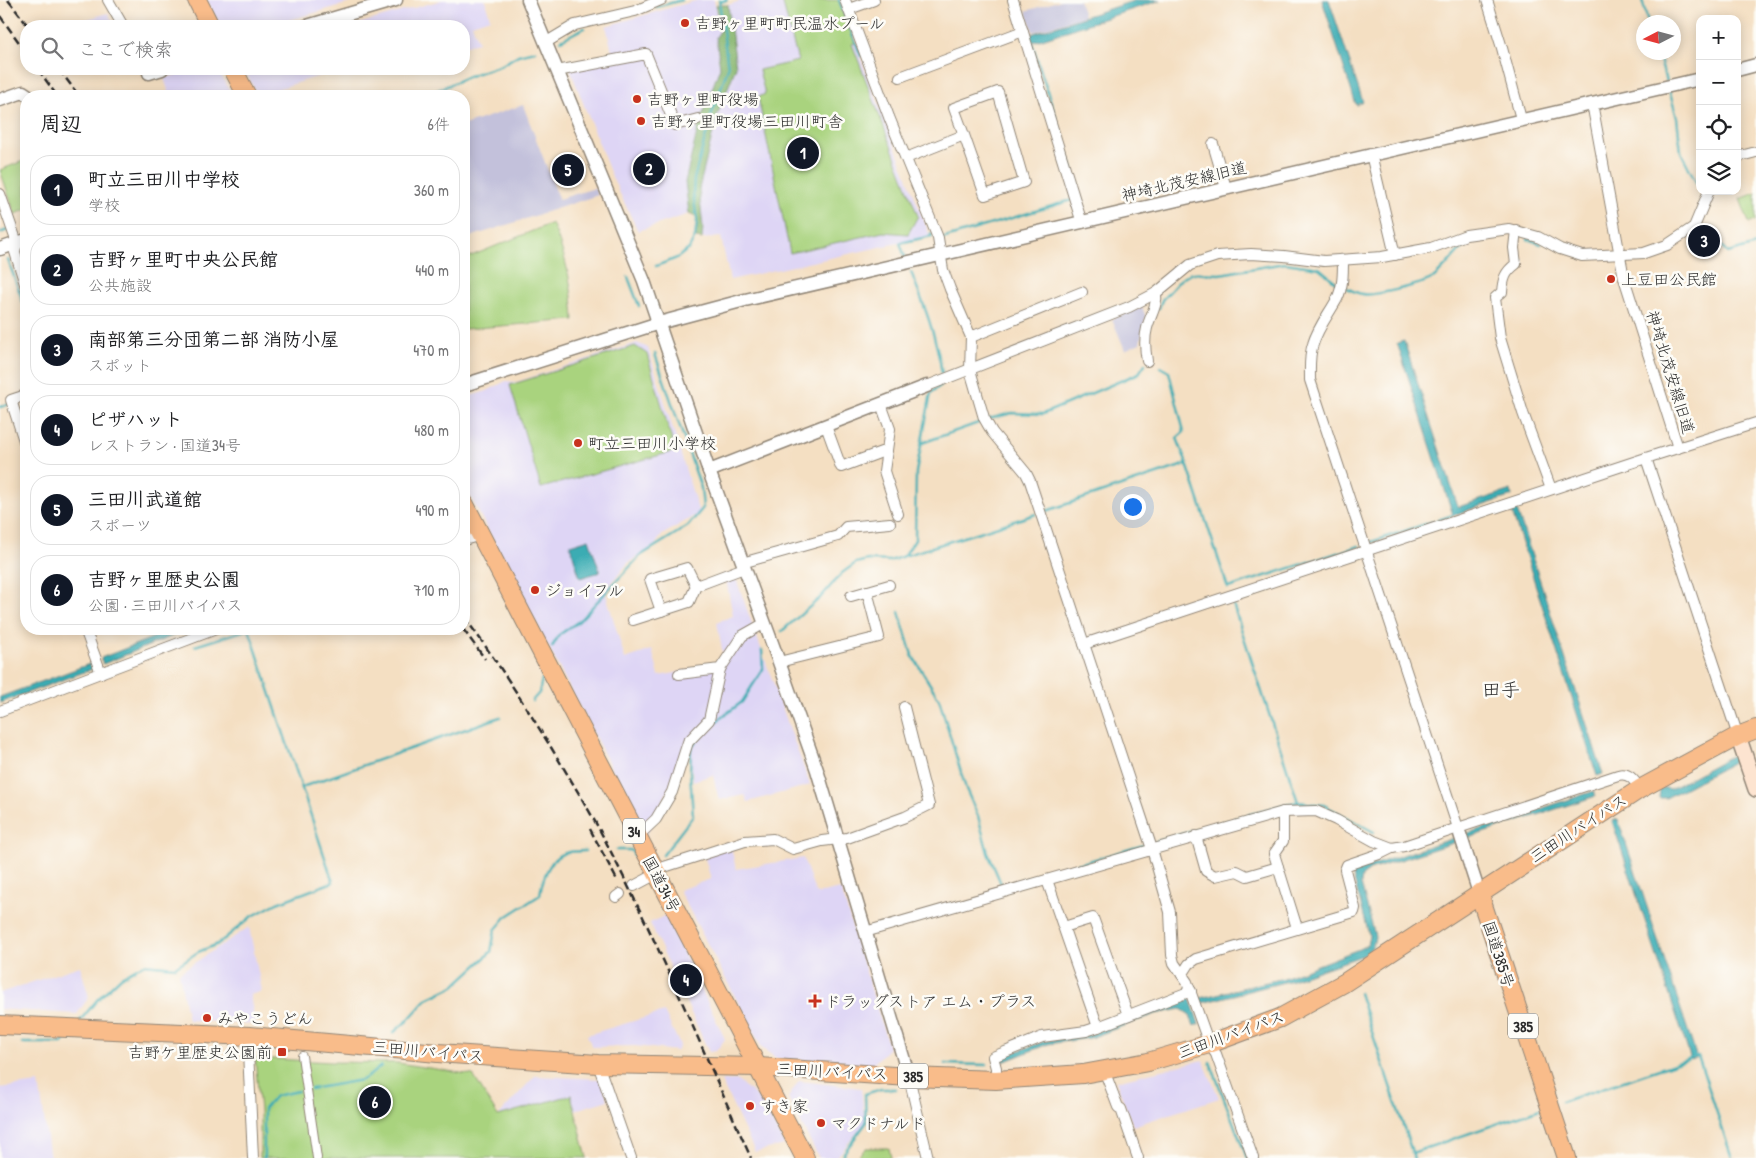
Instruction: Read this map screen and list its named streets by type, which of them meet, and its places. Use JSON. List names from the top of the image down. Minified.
{"streets":{"highway":["三田川バイパス","34","国道34号","国道385号","385"],"street":["神埼北茂安線旧道"]},"crossings":[["三田川バイパス","国道34号"],["三田川バイパス","国道385号"]],"districts":["田手"],"places":{"other":["吉野ヶ里町町民温水プール","吉野ヶ里町役場","吉野ヶ里町役場三田川町舎","上豆田公民館","町立三田川小学校","ジョイフル","みやこうどん","すき家","マクドナルド"],"health":["ドラッグストア エム・プラス"],"transit":["吉野ケ里歴史公園前"]},"north":"left","page":{"map_buttons":["+","−"],"search":"ここで検索","heading":["周辺","6件"],"pins":["1","2","5","3","4","6"],"list":[{"mark":"1","name":"町立三田川中学校","note":"学校","value":"360 m"},{"mark":"2","name":"吉野ヶ里町中央公民館","note":"公共施設","value":"440 m"},{"mark":"3","name":"南部第三分団第二部 消防小屋","note":"スポット","value":"470 m"},{"mark":"4","name":"ピザハット","note":"レストラン · 国道34号","value":"480 m"},{"mark":"5","name":"三田川武道館","note":"スポーツ","value":"490 m"},{"mark":"6","name":"吉野ヶ里歴史公園","note":"公園 · 三田川バイパス","value":"710 m"}]}}
